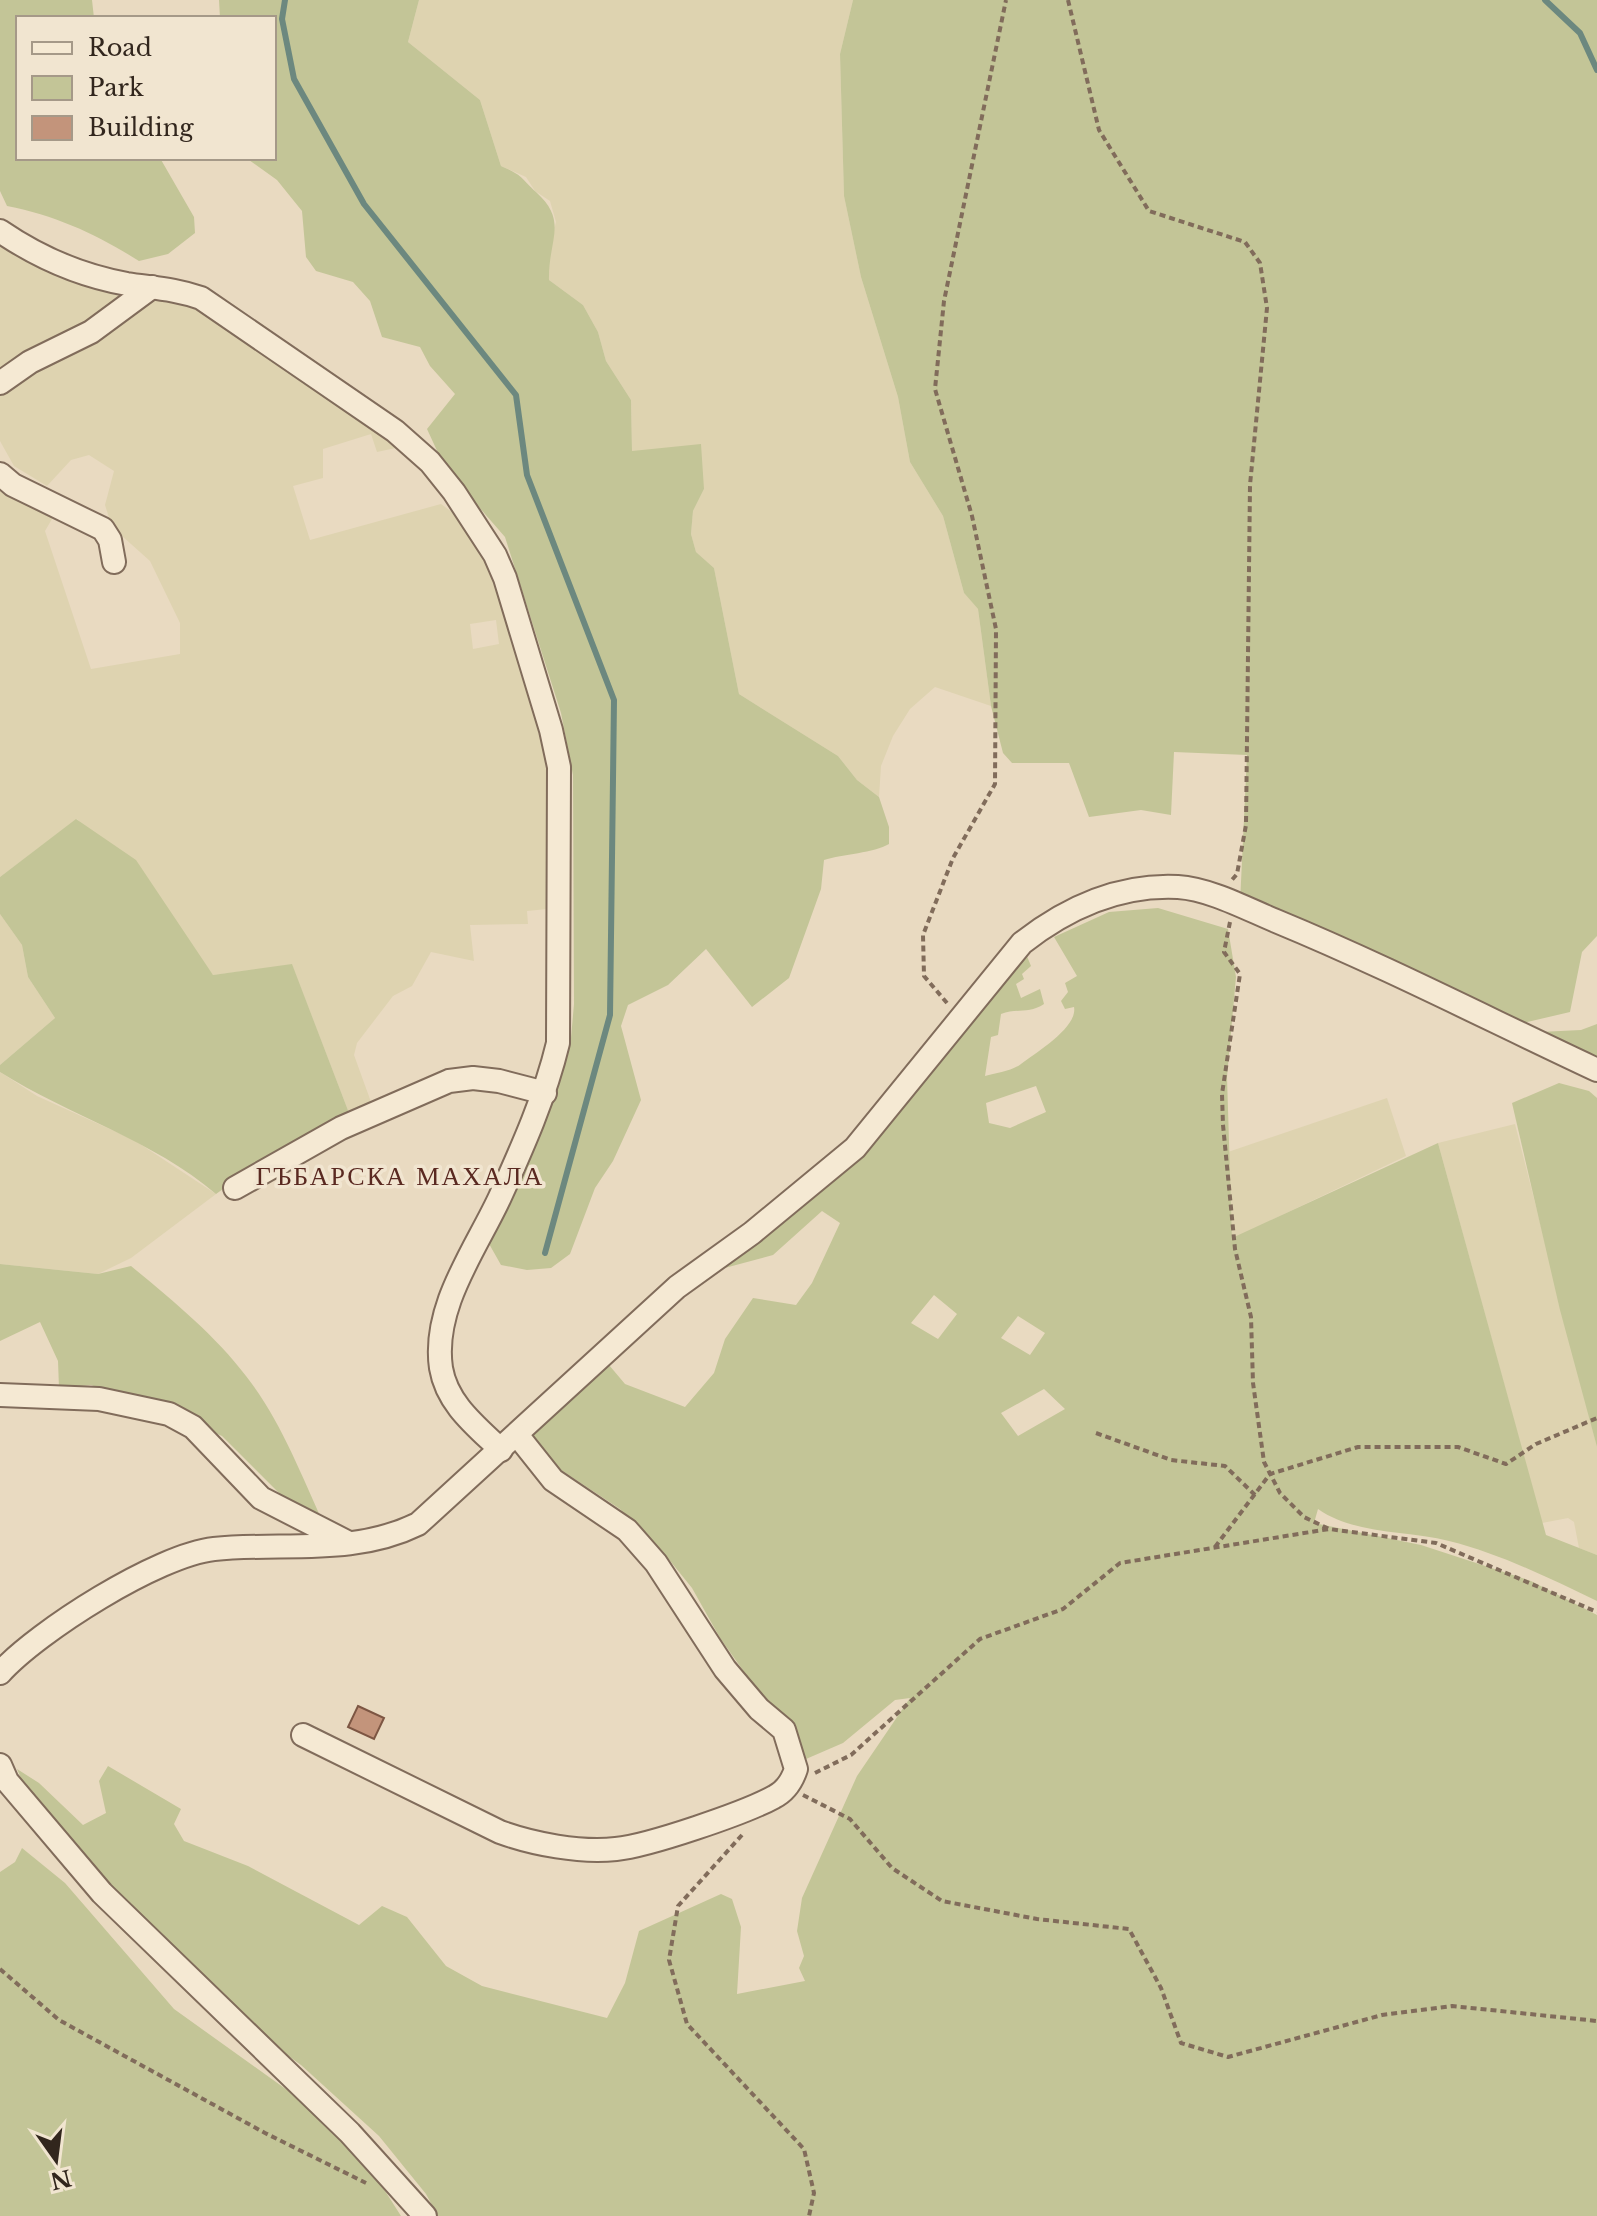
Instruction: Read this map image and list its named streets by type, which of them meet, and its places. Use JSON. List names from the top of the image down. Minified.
{"districts":["ГЪБАРСКА МАХАЛА"],"legend":["Road","Park","Building"],"north":"bottom"}
